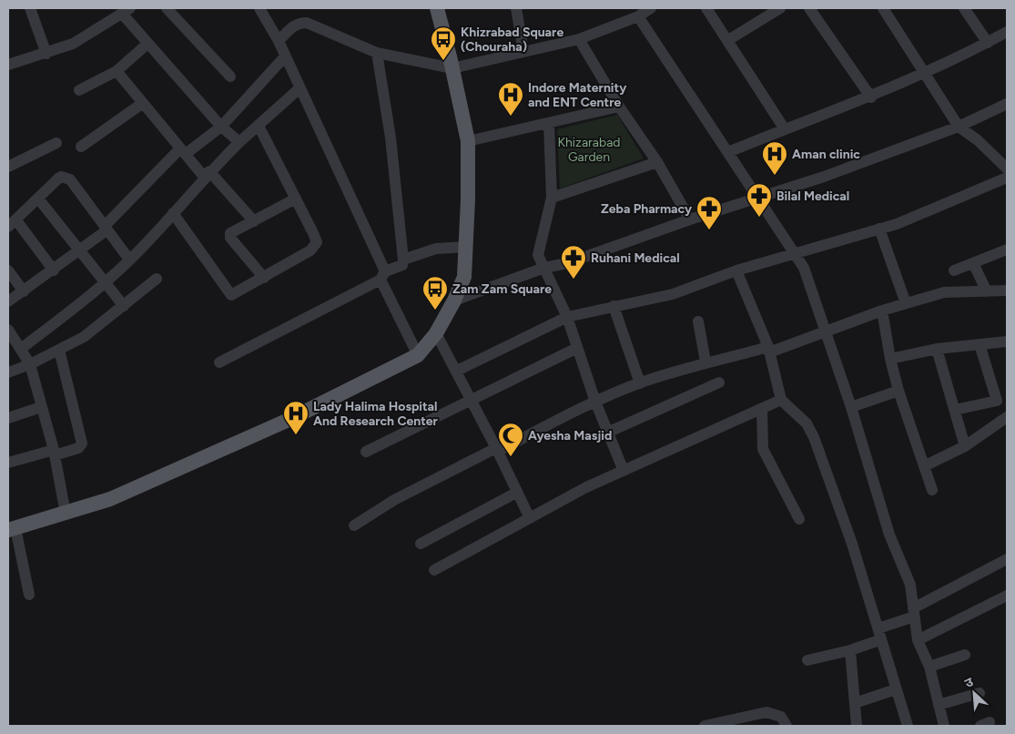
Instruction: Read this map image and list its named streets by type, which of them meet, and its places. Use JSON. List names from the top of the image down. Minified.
{"parks":["Khizarabad Garden"],"places":{"bus stop":["Khizrabad Square (Chouraha)","Zam Zam Square"],"hospital":["Indore Maternity and ENT Centre","Aman clinic","Lady Halima Hospital And Research Center"],"pharmacy":["Bilal Medical","Zeba Pharmacy","Ruhani Medical"],"mosque":["Ayesha Masjid"]},"north":"top left"}
